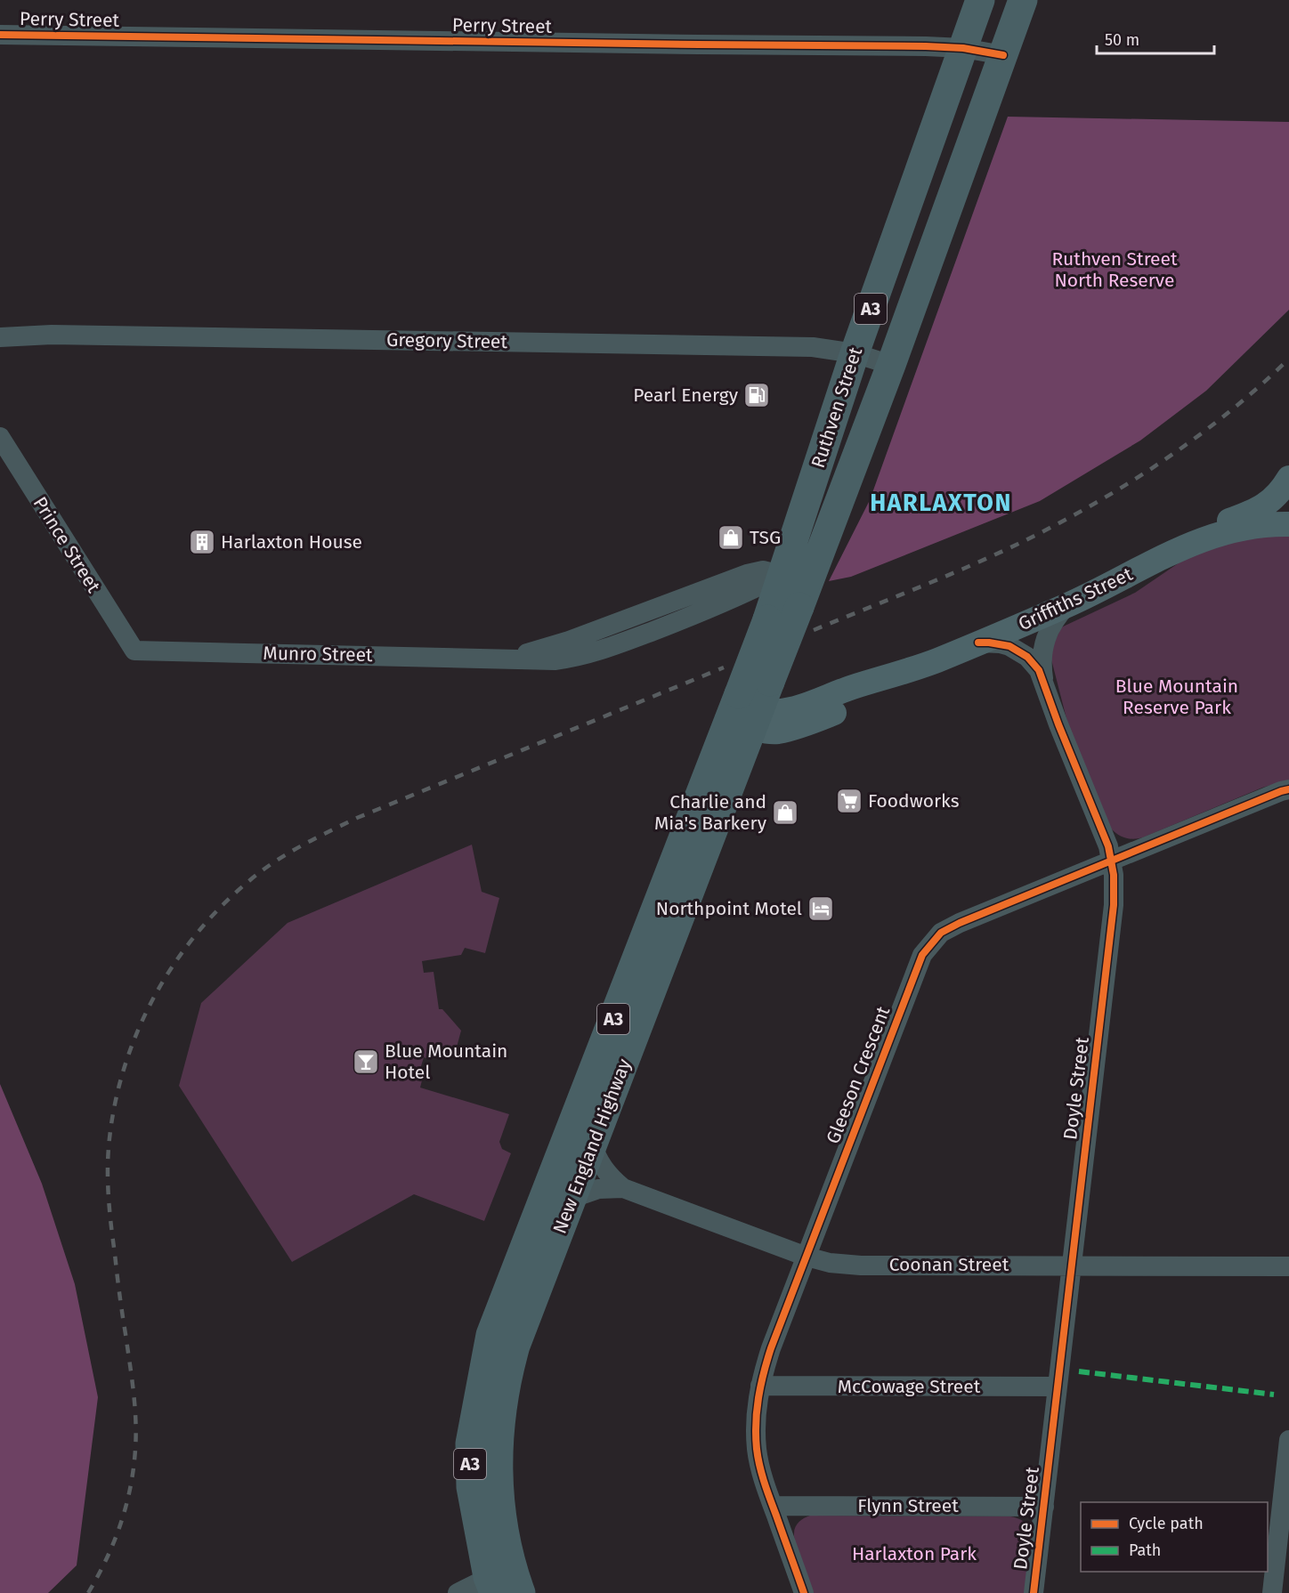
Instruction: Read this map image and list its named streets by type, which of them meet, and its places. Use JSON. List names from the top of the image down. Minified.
{"streets":{"highway":["A3","Ruthven Street","New England Highway"],"main road":["Griffiths Street"],"street":["Perry Street","Gregory Street","Prince Street","Munro Street","Gleeson Crescent","Doyle Street","Coonan Street","McCowage Street","Flynn Street"]},"crossings":[["Perry Street","Ruthven Street"],["Gregory Street","Ruthven Street"],["Ruthven Street","Griffiths Street"],["Ruthven Street","Munro Street"],["Ruthven Street","New England Highway"],["Prince Street","Munro Street"],["Griffiths Street","Doyle Street"],["Griffiths Street","New England Highway"],["Gleeson Crescent","Doyle Street"],["Gleeson Crescent","Coonan Street"],["Gleeson Crescent","McCowage Street"],["Gleeson Crescent","Flynn Street"],["Doyle Street","Coonan Street"],["Doyle Street","McCowage Street"],["Doyle Street","Flynn Street"],["New England Highway","Coonan Street"]],"districts":["HARLAXTON"],"parks":["Ruthven Street North Reserve","Blue Mountain Reserve Park","Harlaxton Park"],"places":{"fuel station":["Pearl Energy"],"shop":["TSG","Charlie and Mia's Barkery"],"building":["Harlaxton House"],"supermarket":["Foodworks"],"hotel":["Northpoint Motel"],"bar":["Blue Mountain Hotel"]},"legend":["Cycle path","Path"],"scale_bar":"50 m"}
